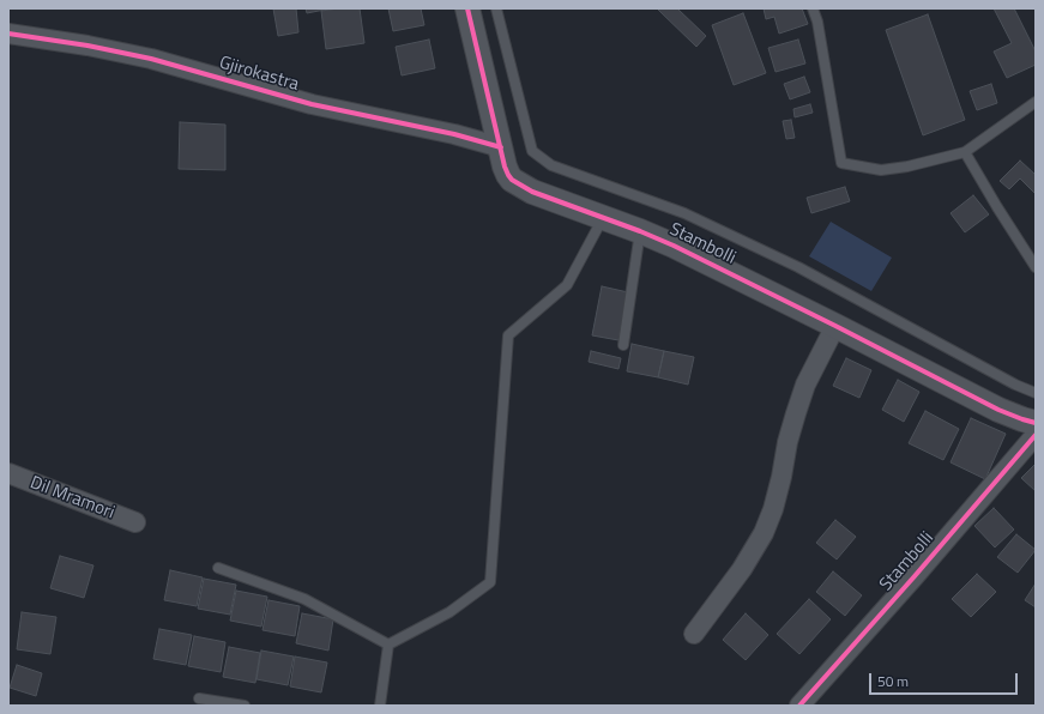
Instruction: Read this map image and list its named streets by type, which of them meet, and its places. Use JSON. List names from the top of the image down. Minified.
{"streets":{"street":["Gjirokastra","Stambolli","Dil Mramori"]},"crossings":[["Gjirokastra","Stambolli"]],"scale_bar":"50 m"}
